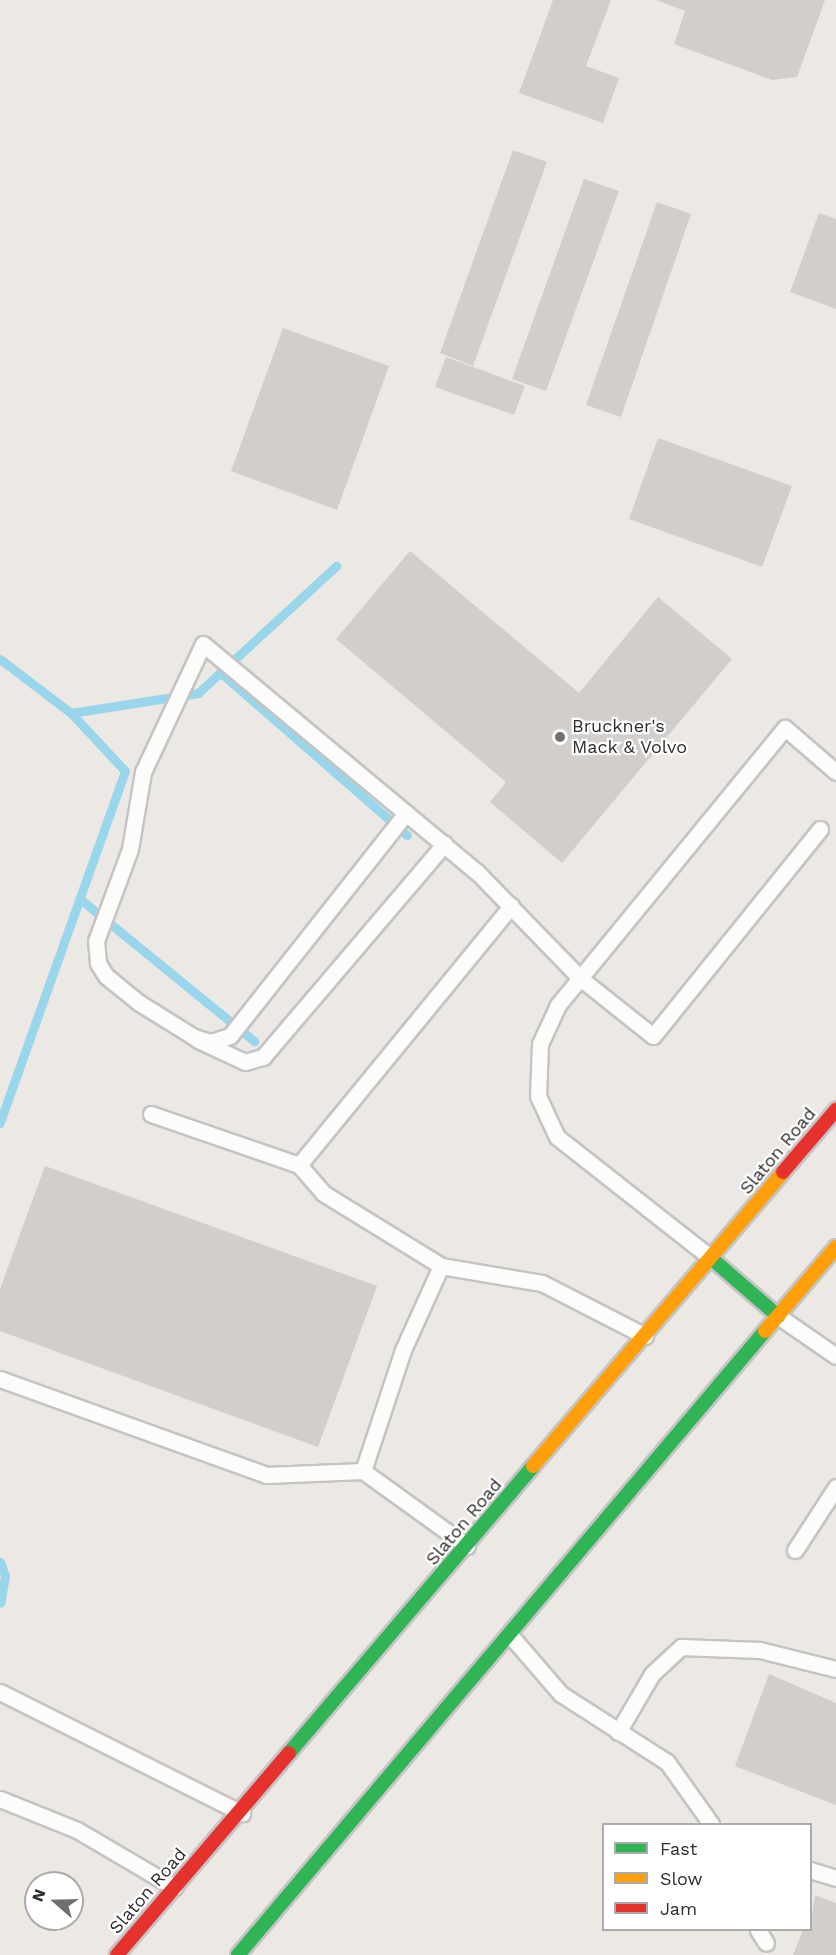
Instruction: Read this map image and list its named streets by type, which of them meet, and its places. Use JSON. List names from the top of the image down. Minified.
{"streets":{"highway":["Slaton Road"]},"places":["Bruckner's Mack & Volvo"],"legend":["Fast","Slow","Jam"],"north":"left"}
